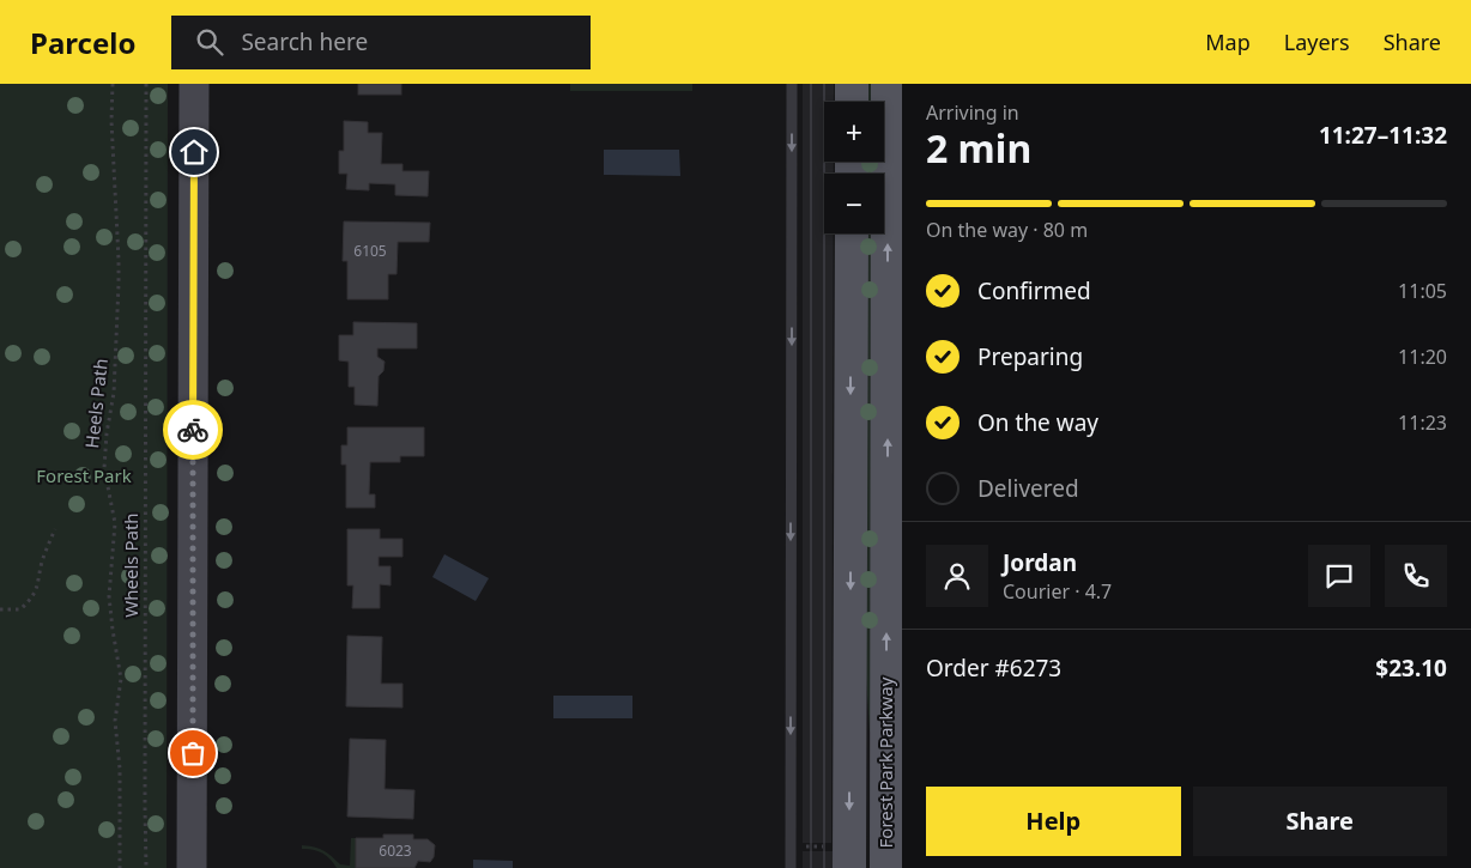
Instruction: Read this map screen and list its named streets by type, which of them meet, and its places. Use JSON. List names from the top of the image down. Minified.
{"streets":{"main road":["Forest Park Parkway"],"path":["Heels Path","Wheels Path"]},"parks":["Forest Park"],"house_numbers":["6105","6023"],"page":{"header":"Parcelo","search":"Search here","nav":["Map","Layers","Share"],"heading":["2 min","Arriving in","11:27–11:32"],"panel":["Jordan","Courier · 4.7","Order #6273","$23.10"],"map_buttons":["+","−"],"bar":"On the way · 80 m","list":[["Confirmed","11:05"],["Preparing","11:20"],["On the way","11:23"],"Delivered"],"buttons":["Help","Share"]}}
